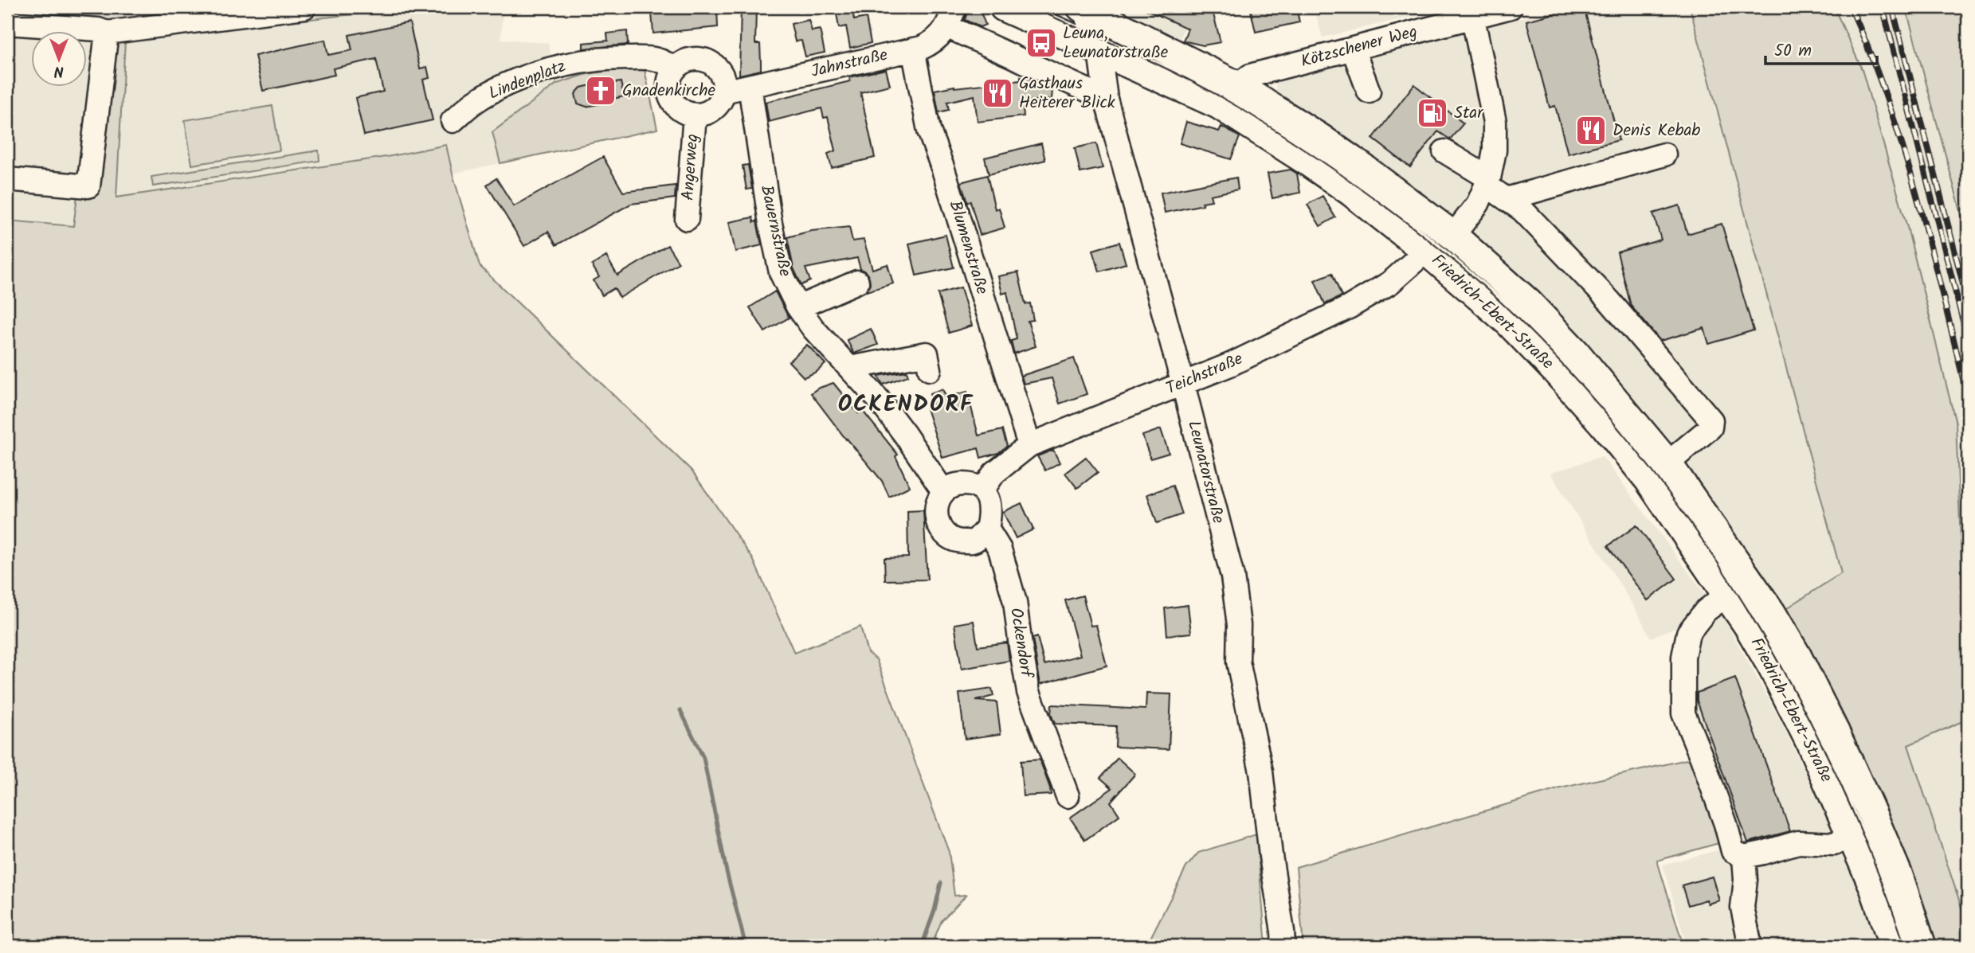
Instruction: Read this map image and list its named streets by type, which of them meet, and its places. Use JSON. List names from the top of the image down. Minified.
{"streets":{"main road":["Friedrich-Ebert-Straße"],"street":["Kötzschener Weg","Jahnstraße","Lindenplatz","Angerweg","Bauernstraße","Blumenstraße","Teichstraße","Leunatorstraße","Ockendorf"]},"crossings":[["Kötzschener Weg","Friedrich-Ebert-Straße"],["Jahnstraße","Lindenplatz"],["Jahnstraße","Angerweg"],["Jahnstraße","Bauernstraße"],["Jahnstraße","Blumenstraße"],["Lindenplatz","Angerweg"],["Bauernstraße","Teichstraße"],["Bauernstraße","Ockendorf"],["Blumenstraße","Teichstraße"],["Friedrich-Ebert-Straße","Teichstraße"],["Friedrich-Ebert-Straße","Leunatorstraße"],["Teichstraße","Leunatorstraße"],["Teichstraße","Ockendorf"]],"districts":["OCKENDORF"],"places":{"bus stop":["Leuna, Leunatorstraße"],"church":["Gnadenkirche"],"restaurant":["Gasthaus Heiterer Blick","Denis Kebab"],"fuel station":["Star"]},"scale_bar":"50 m","north":"bottom"}
